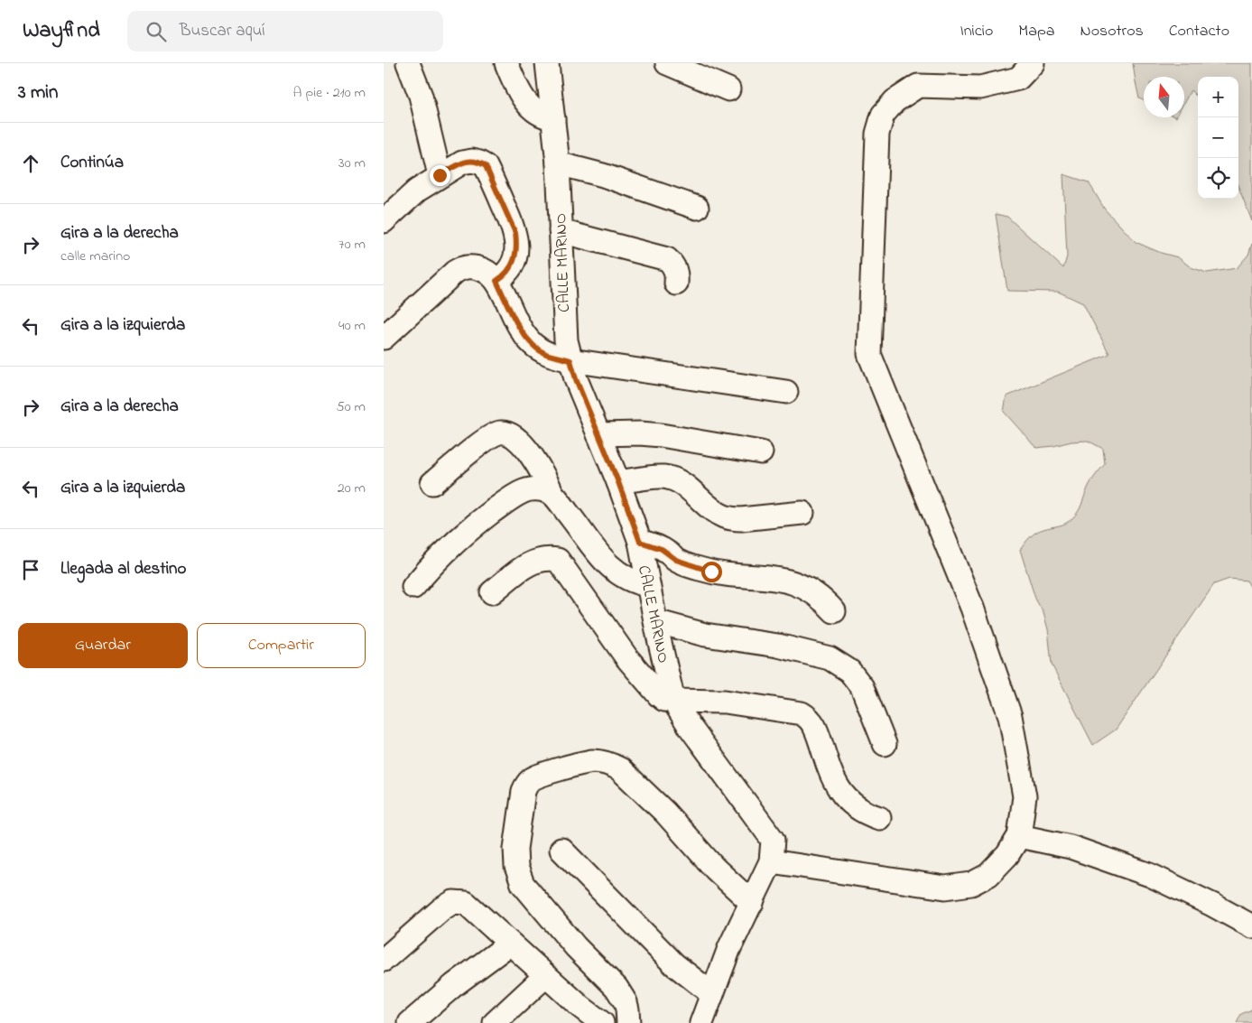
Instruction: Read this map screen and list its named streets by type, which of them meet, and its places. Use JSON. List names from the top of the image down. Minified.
{"streets":{"street":["CALLE MARINO"]},"north":"top","page":{"header":"Wayfind","search":"Buscar aquí","nav":["Inicio","Mapa","Nosotros","Contacto"],"heading":["3 min","A pie · 210 m"],"map_buttons":["+","−"],"list":[["Continúa","30 m"],["Gira a la derecha","calle marino","70 m"],["Gira a la izquierda","40 m"],["Gira a la derecha","50 m"],["Gira a la izquierda","20 m"],"Llegada al destino"],"buttons":["Guardar","Compartir"]}}
